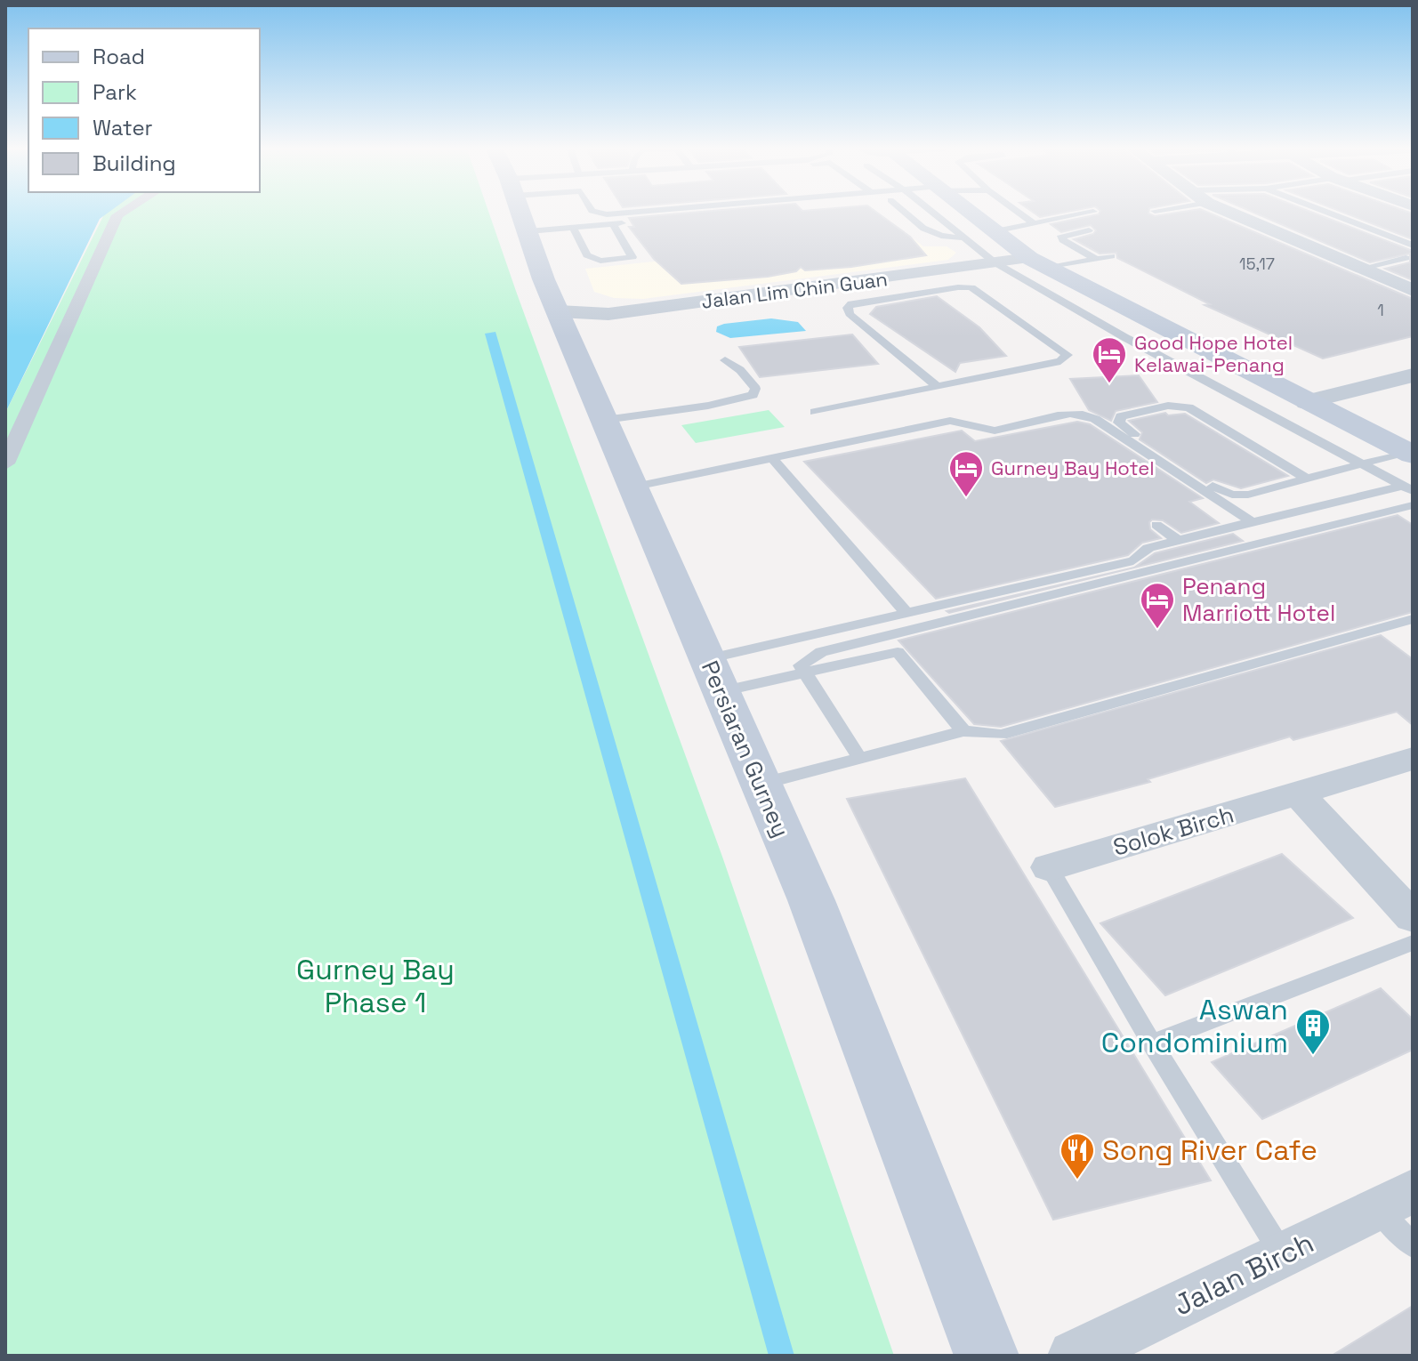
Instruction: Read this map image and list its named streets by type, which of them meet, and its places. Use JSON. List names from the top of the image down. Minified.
{"streets":{"main road":["Persiaran Gurney"],"street":["Jalan Lim Chin Guan","Solok Birch","Jalan Birch"]},"crossings":[["Jalan Lim Chin Guan","Persiaran Gurney"]],"parks":["Gurney Bay Phase 1"],"places":{"hotel":["Good Hope Hotel Kelawai-Penang","Gurney Bay Hotel","Penang Marriott Hotel"],"building":["Aswan Condominium"],"restaurant":["Song River Cafe"]},"house_numbers":["15,17","1"],"legend":["Road","Park","Water","Building"]}
